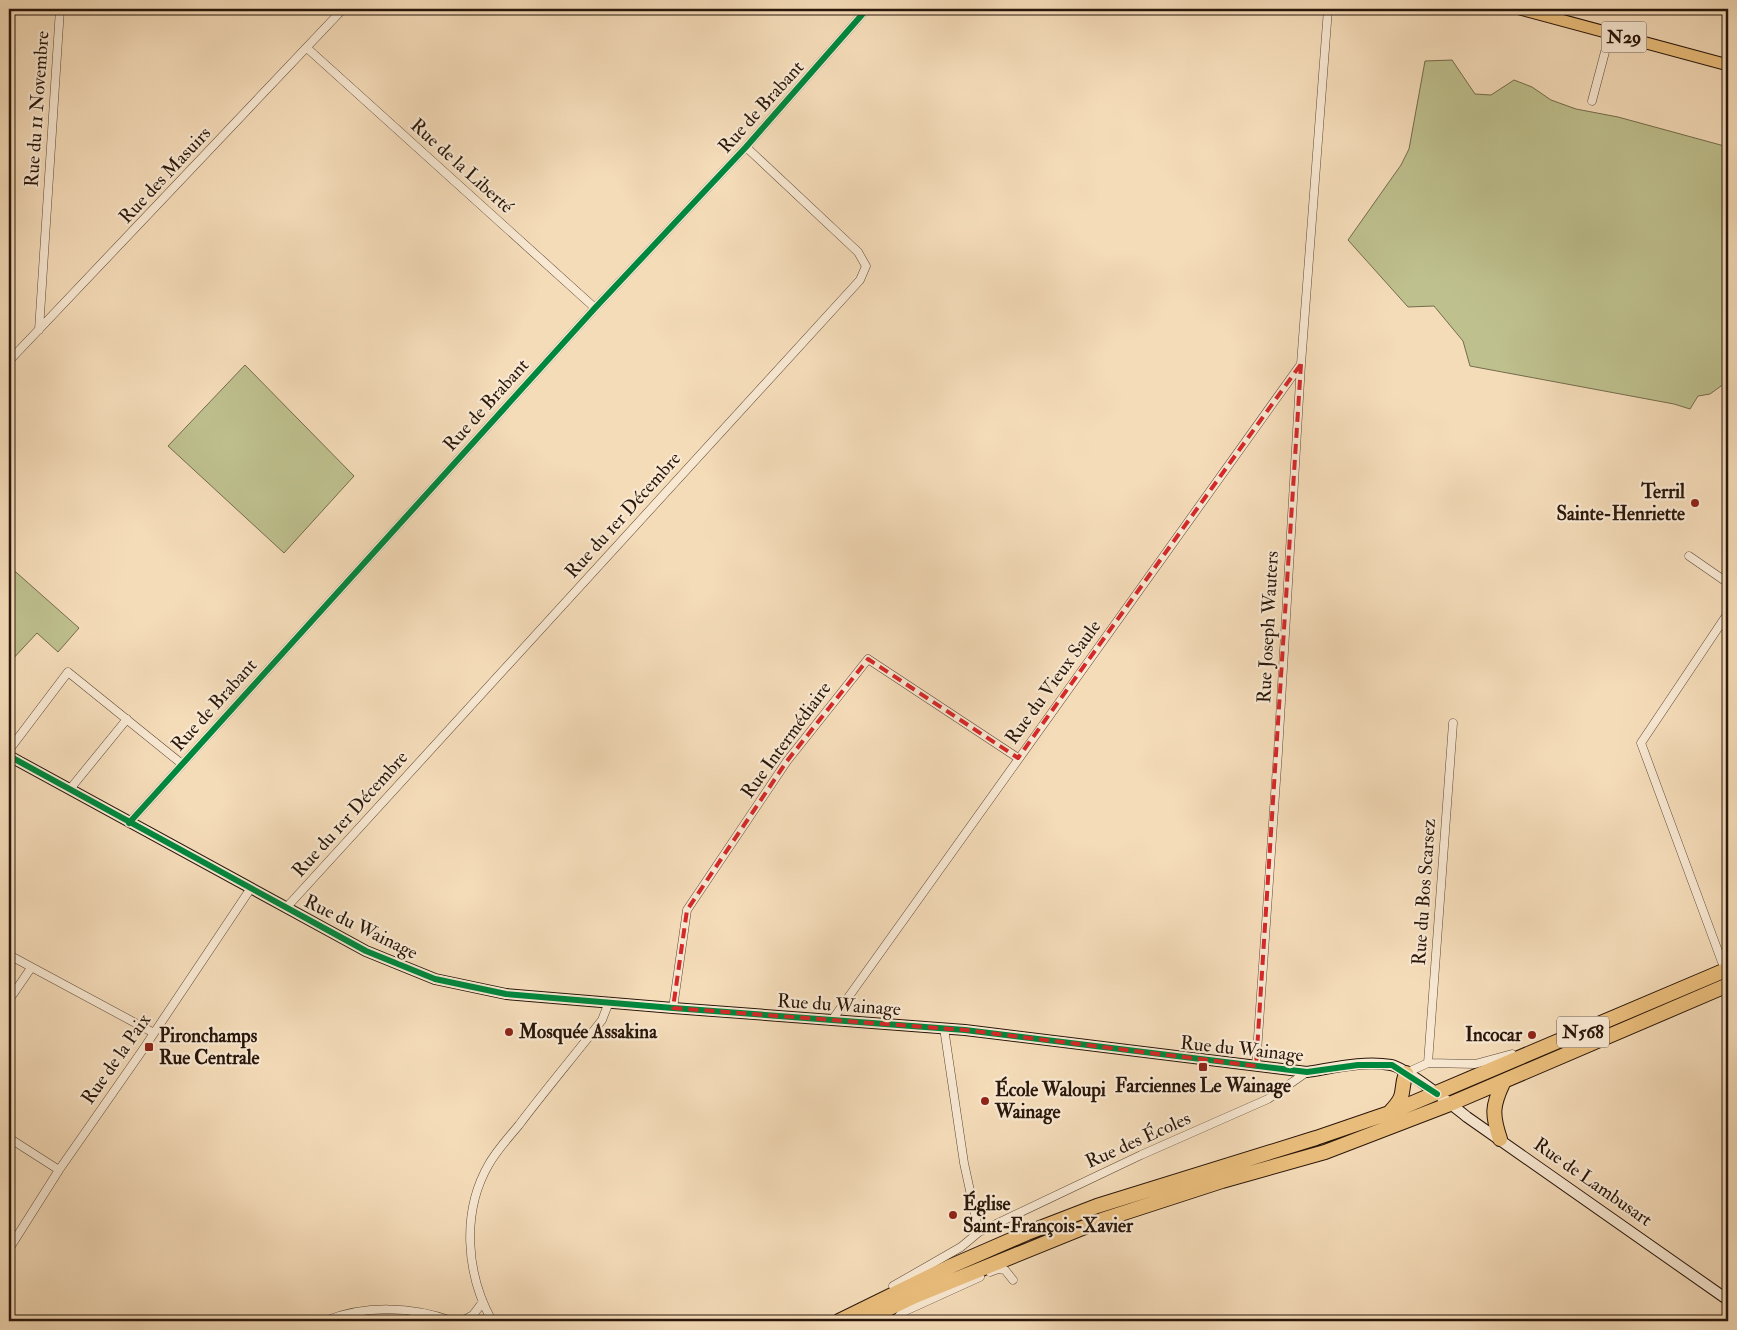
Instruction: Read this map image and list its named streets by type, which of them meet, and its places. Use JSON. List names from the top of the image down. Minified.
{"streets":{"highway":["N568"],"main road":["N29"],"street":["Rue de Brabant","Rue du 11 Novembre","Rue de la Liberté","Rue des Masuirs","Rue du 1er Décembre","Rue Joseph Wauters","Rue du Vieux Saule","Rue Intermédiaire","Rue du Bos Scarsez","Rue du Wainage","Rue de la Paix","Rue des Écoles","Rue de Lambusart"]},"crossings":[["Rue de Brabant","Rue de la Liberté"],["Rue de Brabant","Rue du 1er Décembre"],["Rue de Brabant","Rue du Wainage"],["Rue du 11 Novembre","Rue des Masuirs"],["Rue de la Liberté","Rue des Masuirs"],["Rue du 1er Décembre","Rue du Wainage"],["Rue Joseph Wauters","Rue du Vieux Saule"],["Rue Joseph Wauters","Rue du Wainage"],["Rue du Vieux Saule","Rue Intermédiaire"],["Rue du Vieux Saule","Rue du Wainage"],["Rue Intermédiaire","Rue du Wainage"],["Rue du Wainage","N568"],["Rue du Wainage","Rue de la Paix"],["Rue du Wainage","Rue des Écoles"],["Rue du Wainage","Rue de Lambusart"],["N568","Rue de Lambusart"]],"places":{"other":["Terril Sainte-Henriette","Mosquée Assakina","Incocar","École Waloupi Wainage","Église Saint-François-Xavier"],"transit":["Pironchamps Rue Centrale","Farciennes Le Wainage"]}}
